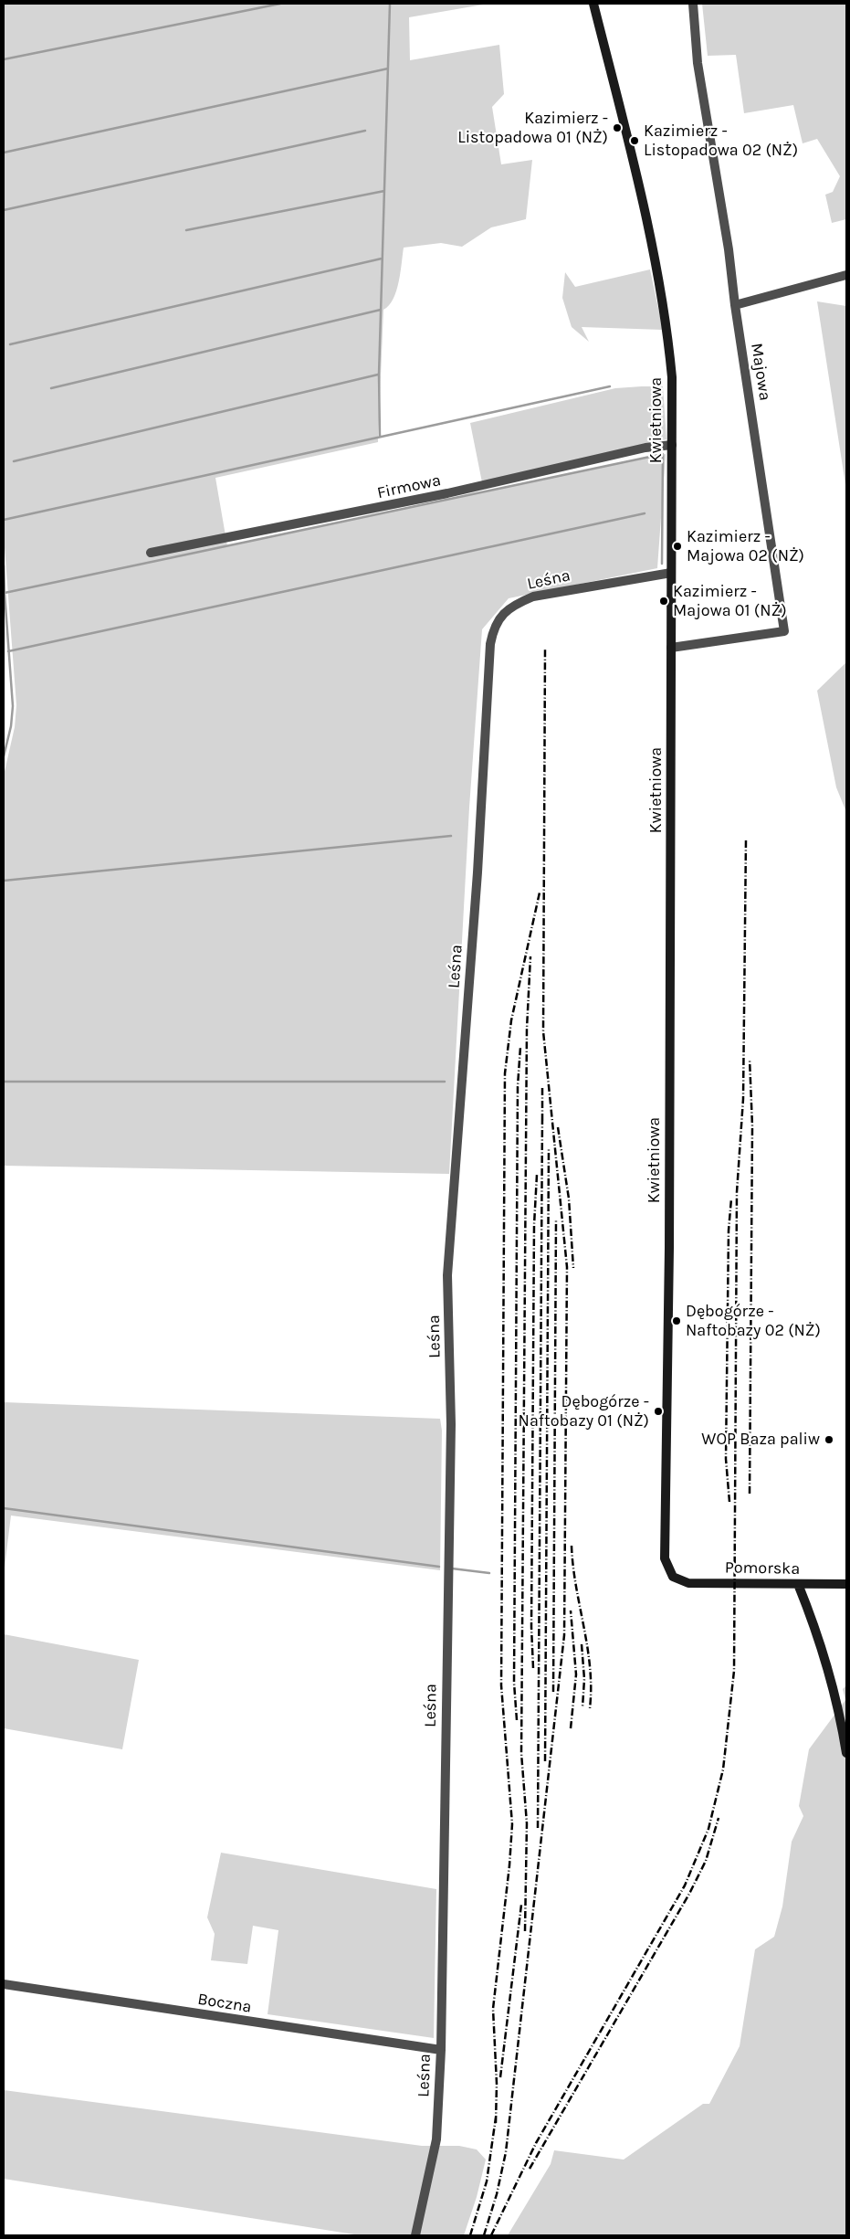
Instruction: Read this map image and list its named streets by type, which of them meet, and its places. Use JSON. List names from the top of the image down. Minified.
{"streets":{"street":["Majowa","Kwietniowa","Firmowa","Leśna","Pomorska","Boczna"]},"crossings":[["Majowa","Kwietniowa"],["Kwietniowa","Firmowa"],["Kwietniowa","Leśna"],["Kwietniowa","Pomorska"],["Leśna","Boczna"]],"places":["Kazimierz - Listopadowa 01 (NŻ)","Kazimierz - Listopadowa 02 (NŻ)","Kazimierz - Majowa 02 (NŻ)","Kazimierz - Majowa 01 (NŻ)","Dębogórze - Naftobazy 02 (NŻ)","Dębogórze - Naftobazy 01 (NŻ)","WOP Baza paliw"]}
